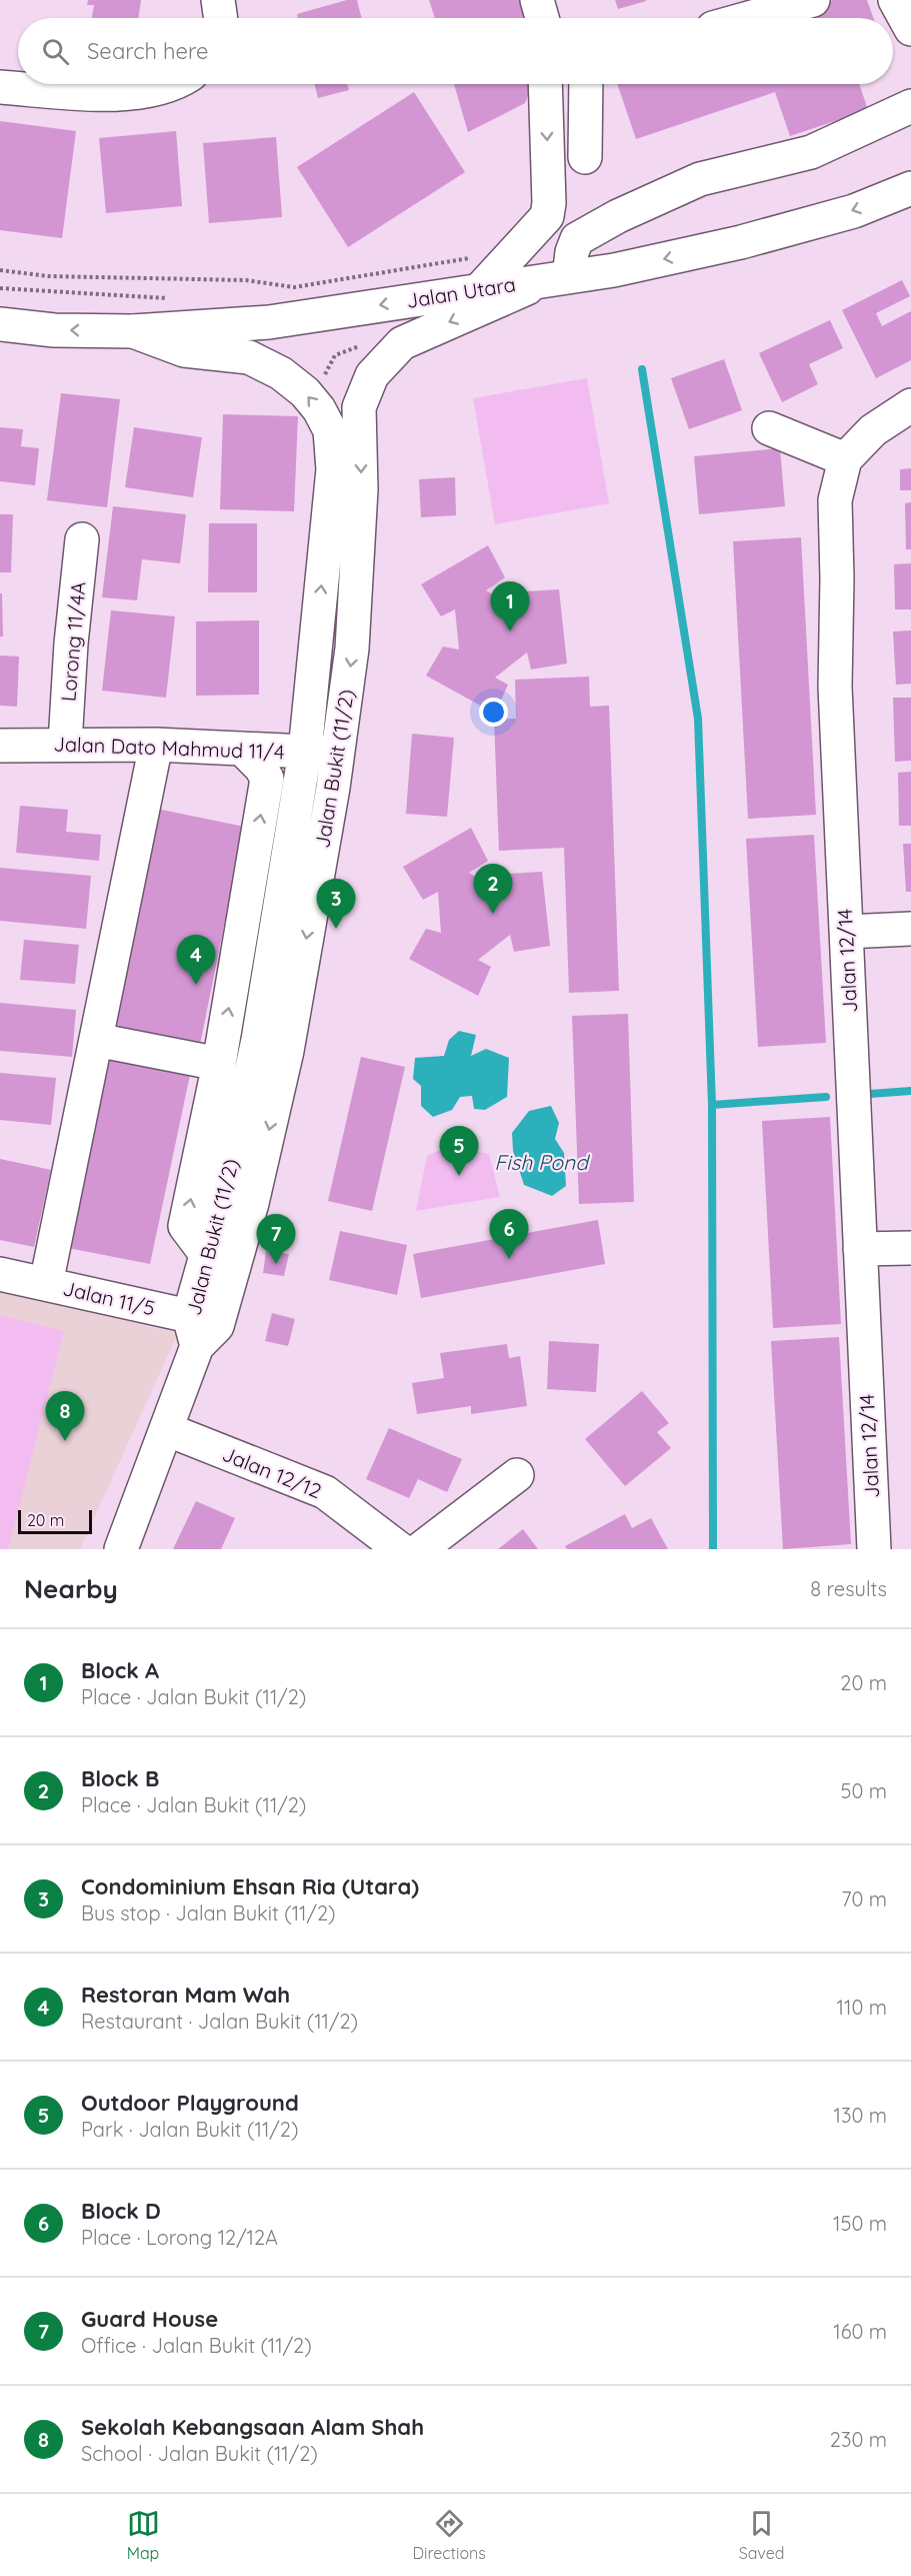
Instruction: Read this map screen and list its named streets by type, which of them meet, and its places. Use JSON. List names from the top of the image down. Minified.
{"streets":{"street":["Jalan Utara","Lorong 11/4A","Jalan Dato Mahmud 11/4","Jalan Bukit (11/2)","Jalan 12/14","Jalan 11/5","Jalan 12/12"]},"crossings":[["Jalan Utara","Jalan Bukit (11/2)"],["Lorong 11/4A","Jalan Dato Mahmud 11/4"],["Jalan Dato Mahmud 11/4","Jalan Bukit (11/2)"],["Jalan Bukit (11/2)","Jalan 11/5"],["Jalan Bukit (11/2)","Jalan 12/12"]],"water":["Fish Pond"],"scale_bar":"20 m","page":{"search":"Search here","pins":["1","2","3","4","5","6","7","8"],"scale":"20 m","heading":["Nearby","8 results"],"list":[{"mark":"1","name":"Block A","note":"Place · Jalan Bukit (11/2)","value":"20 m"},{"mark":"2","name":"Block B","note":"Place · Jalan Bukit (11/2)","value":"50 m"},{"mark":"3","name":"Condominium Ehsan Ria (Utara)","note":"Bus stop · Jalan Bukit (11/2)","value":"70 m"},{"mark":"4","name":"Restoran Mam Wah","note":"Restaurant · Jalan Bukit (11/2)","value":"110 m"},{"mark":"5","name":"Outdoor Playground","note":"Park · Jalan Bukit (11/2)","value":"130 m"},{"mark":"6","name":"Block D","note":"Place · Lorong 12/12A","value":"150 m"},{"mark":"7","name":"Guard House","note":"Office · Jalan Bukit (11/2)","value":"160 m"},{"mark":"8","name":"Sekolah Kebangsaan Alam Shah","note":"School · Jalan Bukit (11/2)","value":"230 m"}],"nav":["Map","Directions","Saved"]}}
